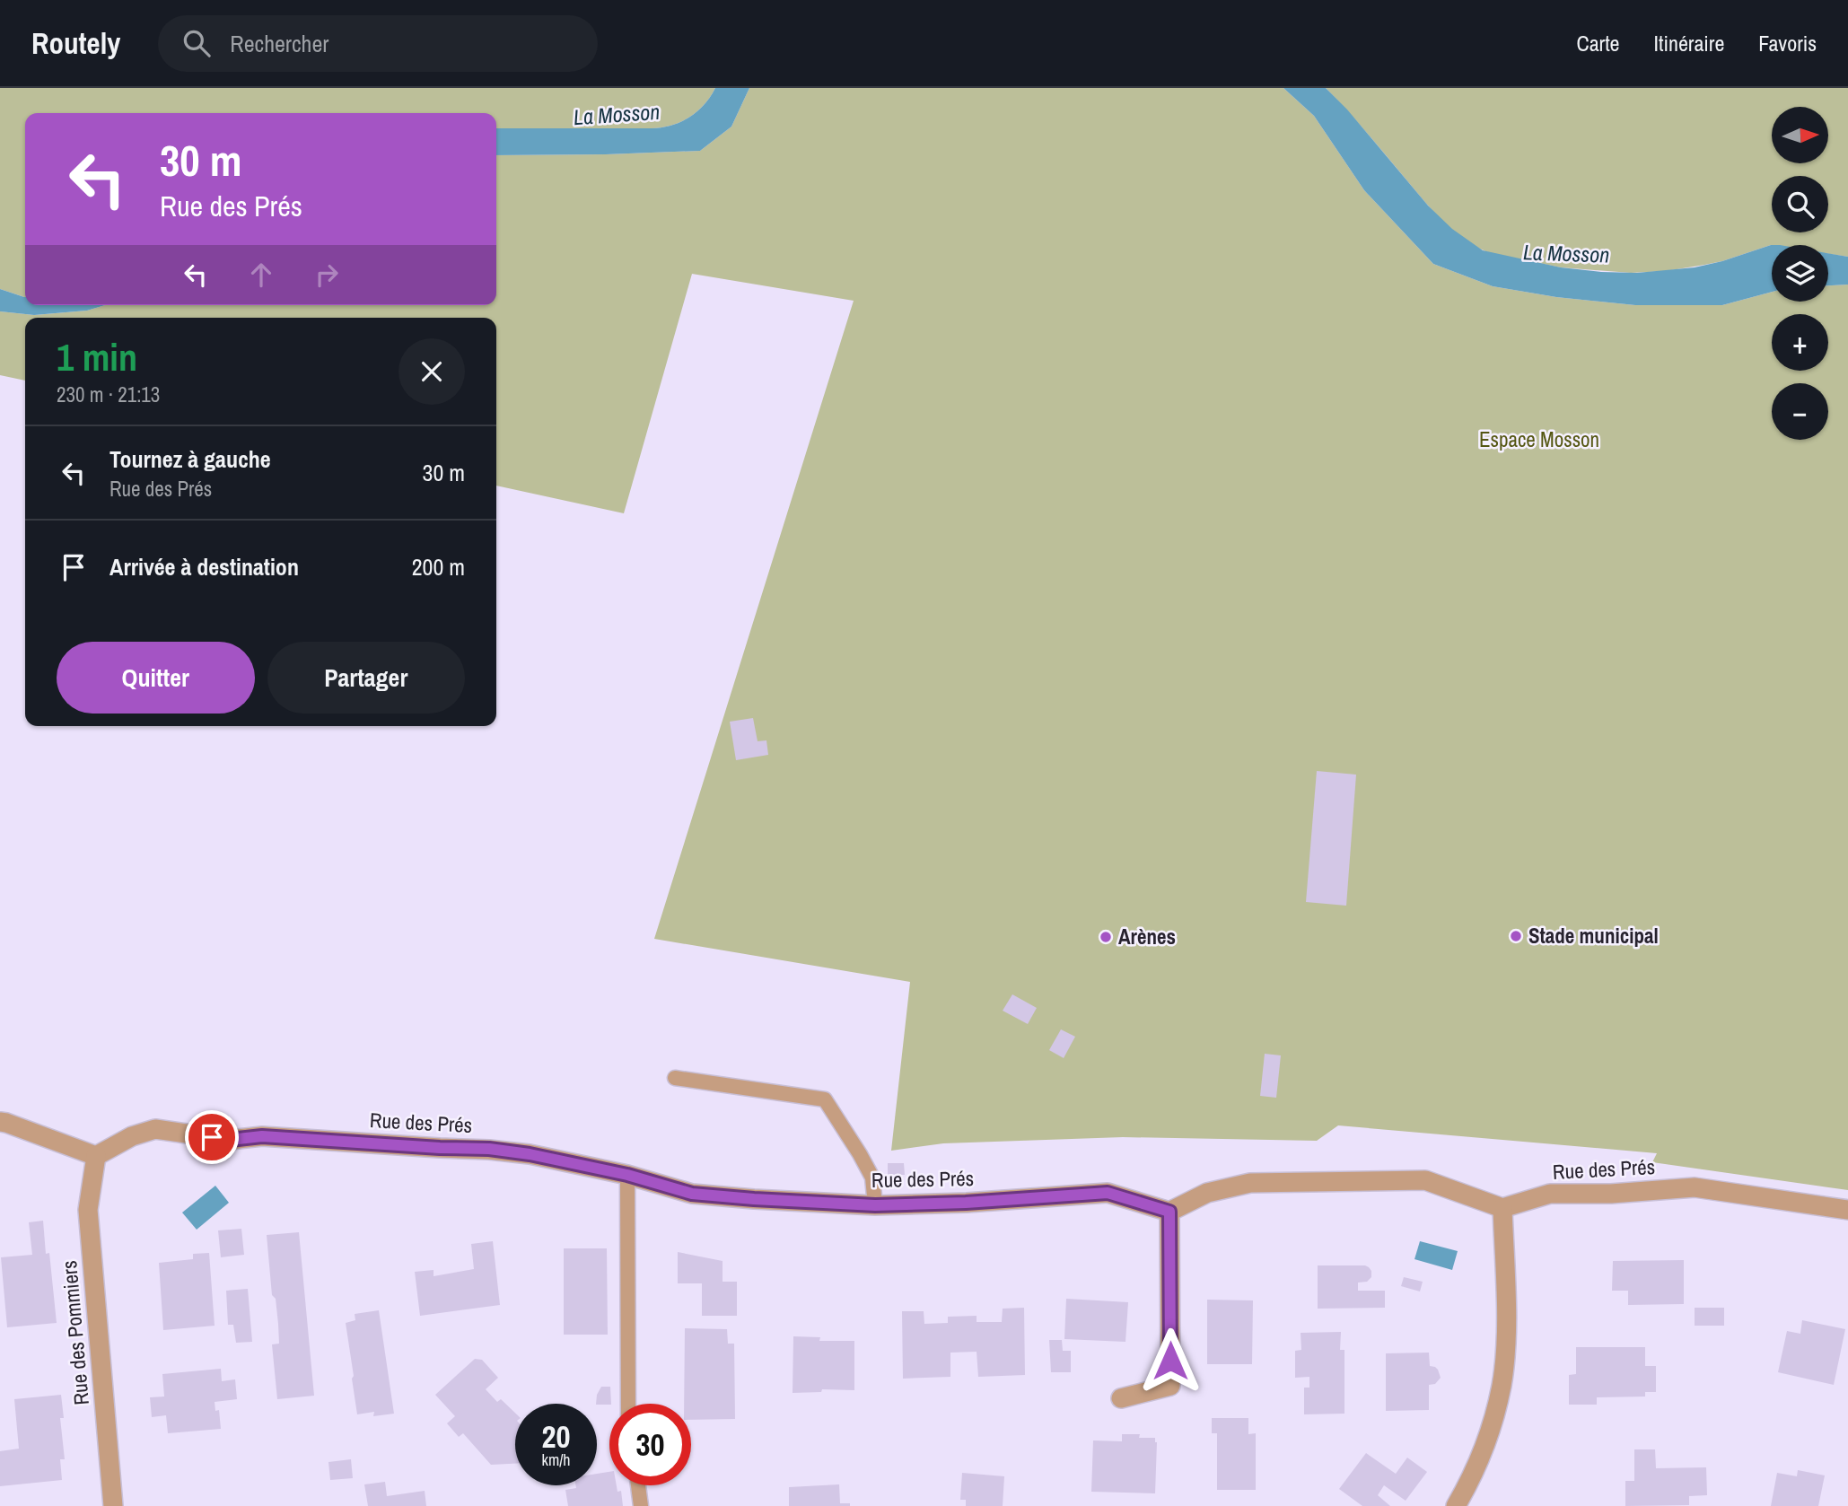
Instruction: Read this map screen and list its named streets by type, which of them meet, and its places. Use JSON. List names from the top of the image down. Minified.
{"streets":{"street":["Rue des Prés","Rue des Pommiers"]},"crossings":[["Rue des Prés","Rue des Pommiers"]],"water":["La Mosson"],"parks":["Espace Mosson"],"places":["Stade municipal","Arènes"],"north":"right","page":{"header":"Routely","search":"Rechercher","nav":["Carte","Itinéraire","Favoris"],"map_buttons":["+","−"],"turn":["30 m","Rue des Prés"],"heading":["1 min","230 m · 21:13"],"list":[{"name":"Tournez à gauche","note":"Rue des Prés","value":"30 m"},{"name":"Arrivée à destination","value":"200 m"}],"buttons":["Quitter","Partager"],"speed":"20 km/h","limit":"30"}}
